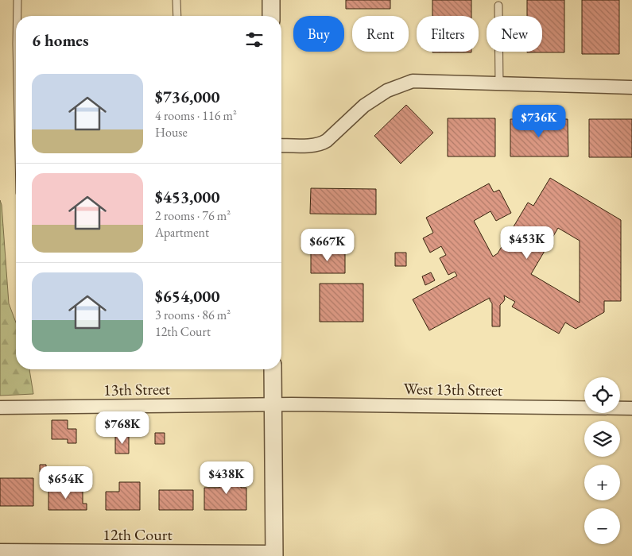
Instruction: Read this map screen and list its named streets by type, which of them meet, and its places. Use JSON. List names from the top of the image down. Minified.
{"streets":{"street":["13th Street","West 13th Street","12th Court"]},"crossings":[["13th Street","West 13th Street"]],"page":{"chip":["Buy","Rent","Filters","New"],"heading":"6 homes","list":[{"name":"$736,000","note":"4 rooms · 116 m² · House"},{"name":"$453,000","note":"2 rooms · 76 m² · Apartment"},{"name":"$654,000","note":"3 rooms · 86 m² · 12th Court"}],"price":["$736K","$453K","$667K","$768K","$438K","$654K"],"map_buttons":["+","−"]}}
